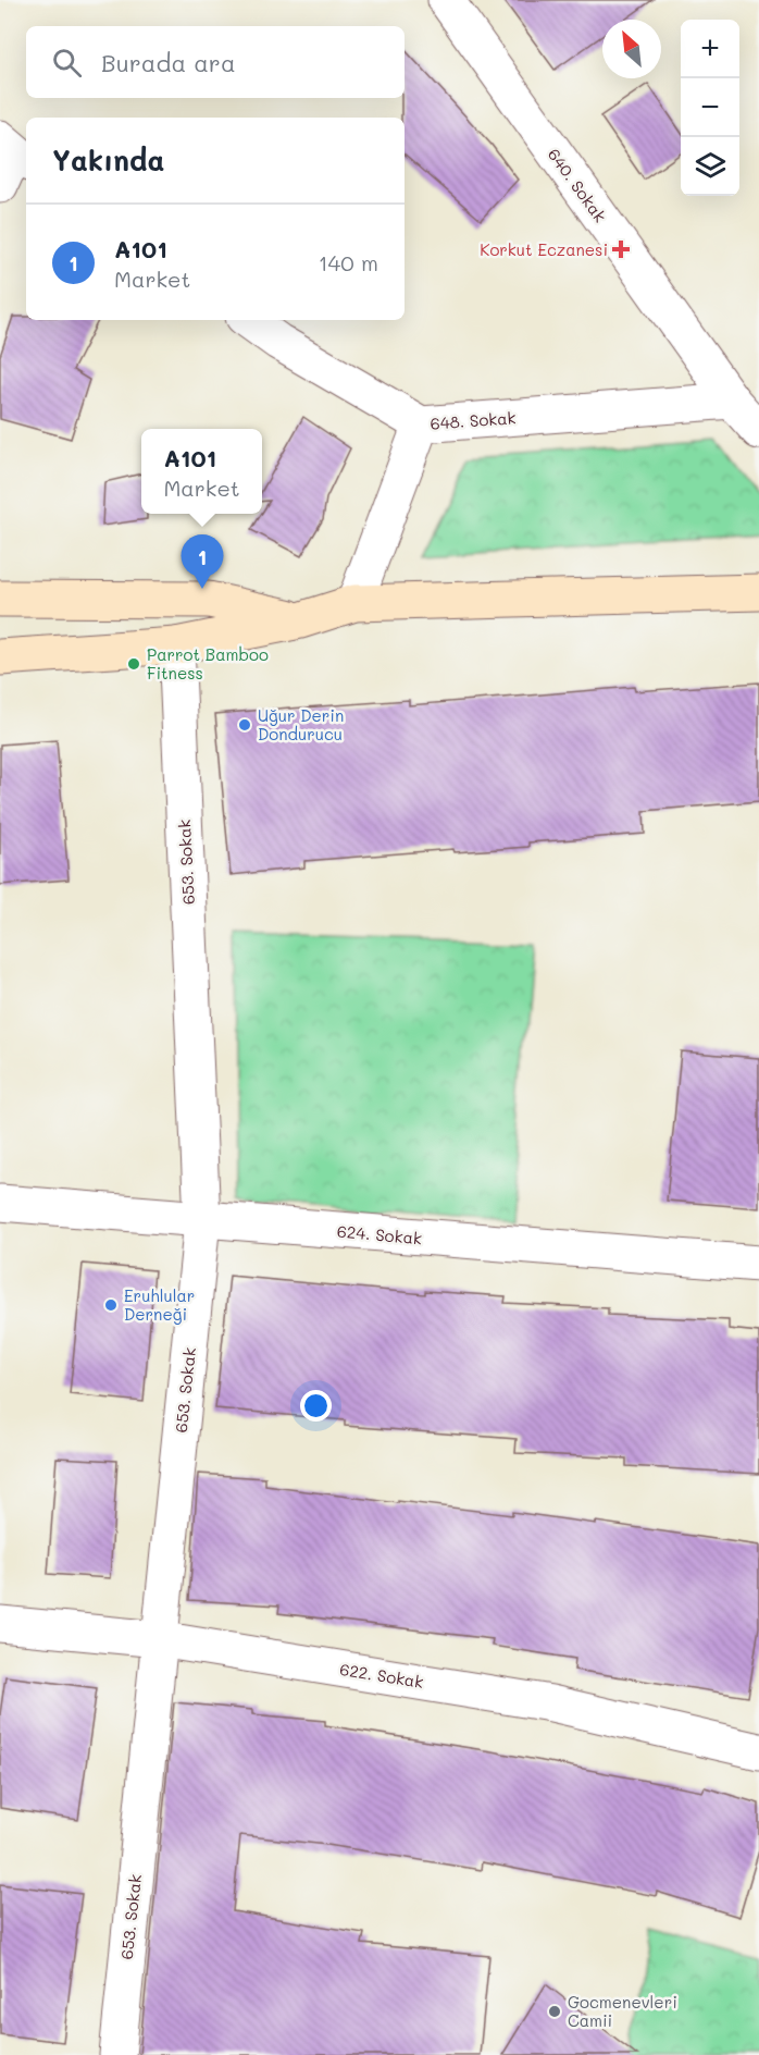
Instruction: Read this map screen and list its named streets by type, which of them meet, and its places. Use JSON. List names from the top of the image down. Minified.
{"streets":{"street":["640. Sokak","648. Sokak","653. Sokak","624. Sokak","622. Sokak"]},"crossings":[["640. Sokak","648. Sokak"],["653. Sokak","624. Sokak"],["653. Sokak","622. Sokak"]],"places":{"health":["Korkut Eczanesi"],"other":["Parrot Bamboo Fitness","Uğur Derin Dondurucu","Eruhlular Derneği","Gocmenevleri Camii"]},"north":"top left","page":{"map_buttons":["+","−"],"search":"Burada ara","heading":"Yakında","list":[{"mark":"1","name":"A101","note":"Market","value":"140 m"}],"popup":["A101","Market"],"pins":"1"}}
